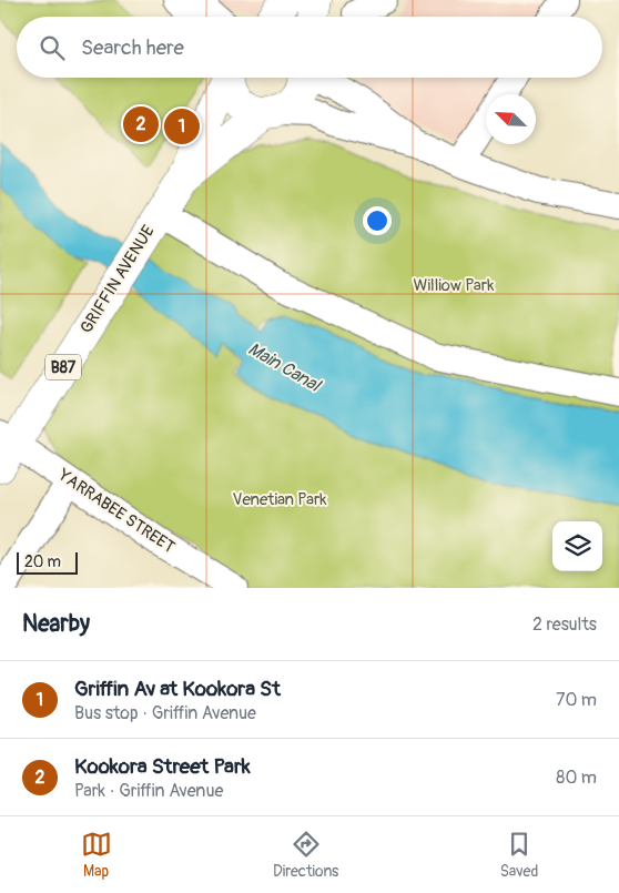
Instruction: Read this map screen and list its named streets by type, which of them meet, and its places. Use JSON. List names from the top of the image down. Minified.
{"streets":{"main road":["GRIFFIN AVENUE","B87"],"street":["YARRABEE STREET"]},"crossings":[["GRIFFIN AVENUE","B87"],["GRIFFIN AVENUE","YARRABEE STREET"]],"water":["Main Canal"],"parks":["Williow Park","Venetian Park"],"scale_bar":"20 m","north":"top left","page":{"search":"Search here","pins":["2","1"],"scale":"20 m","heading":["Nearby","2 results"],"list":[{"mark":"1","name":"Griffin Av at Kookora St","note":"Bus stop · Griffin Avenue","value":"70 m"},{"mark":"2","name":"Kookora Street Park","note":"Park · Griffin Avenue","value":"80 m"}],"nav":["Map","Directions","Saved"]}}
